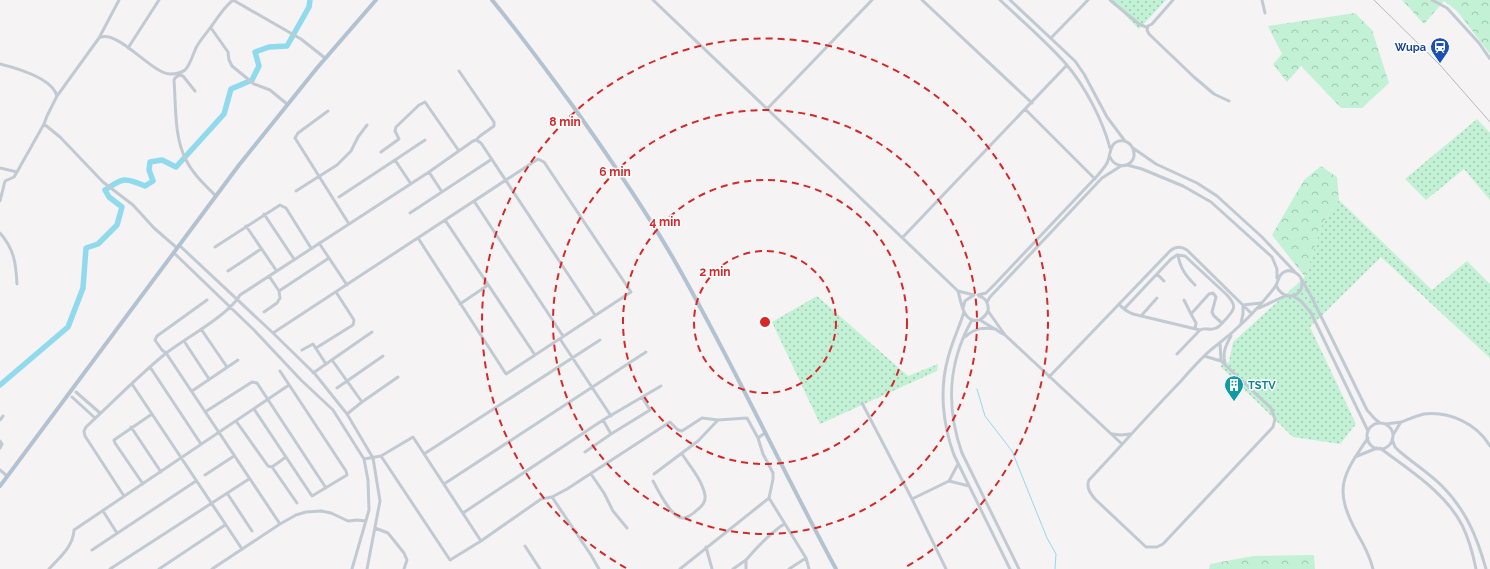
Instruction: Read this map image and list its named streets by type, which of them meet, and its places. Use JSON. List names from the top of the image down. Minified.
{"places":{"station":["Wupa"],"building":["TSTV"]},"rings":["8 min","6 min","4 min","2 min"]}
